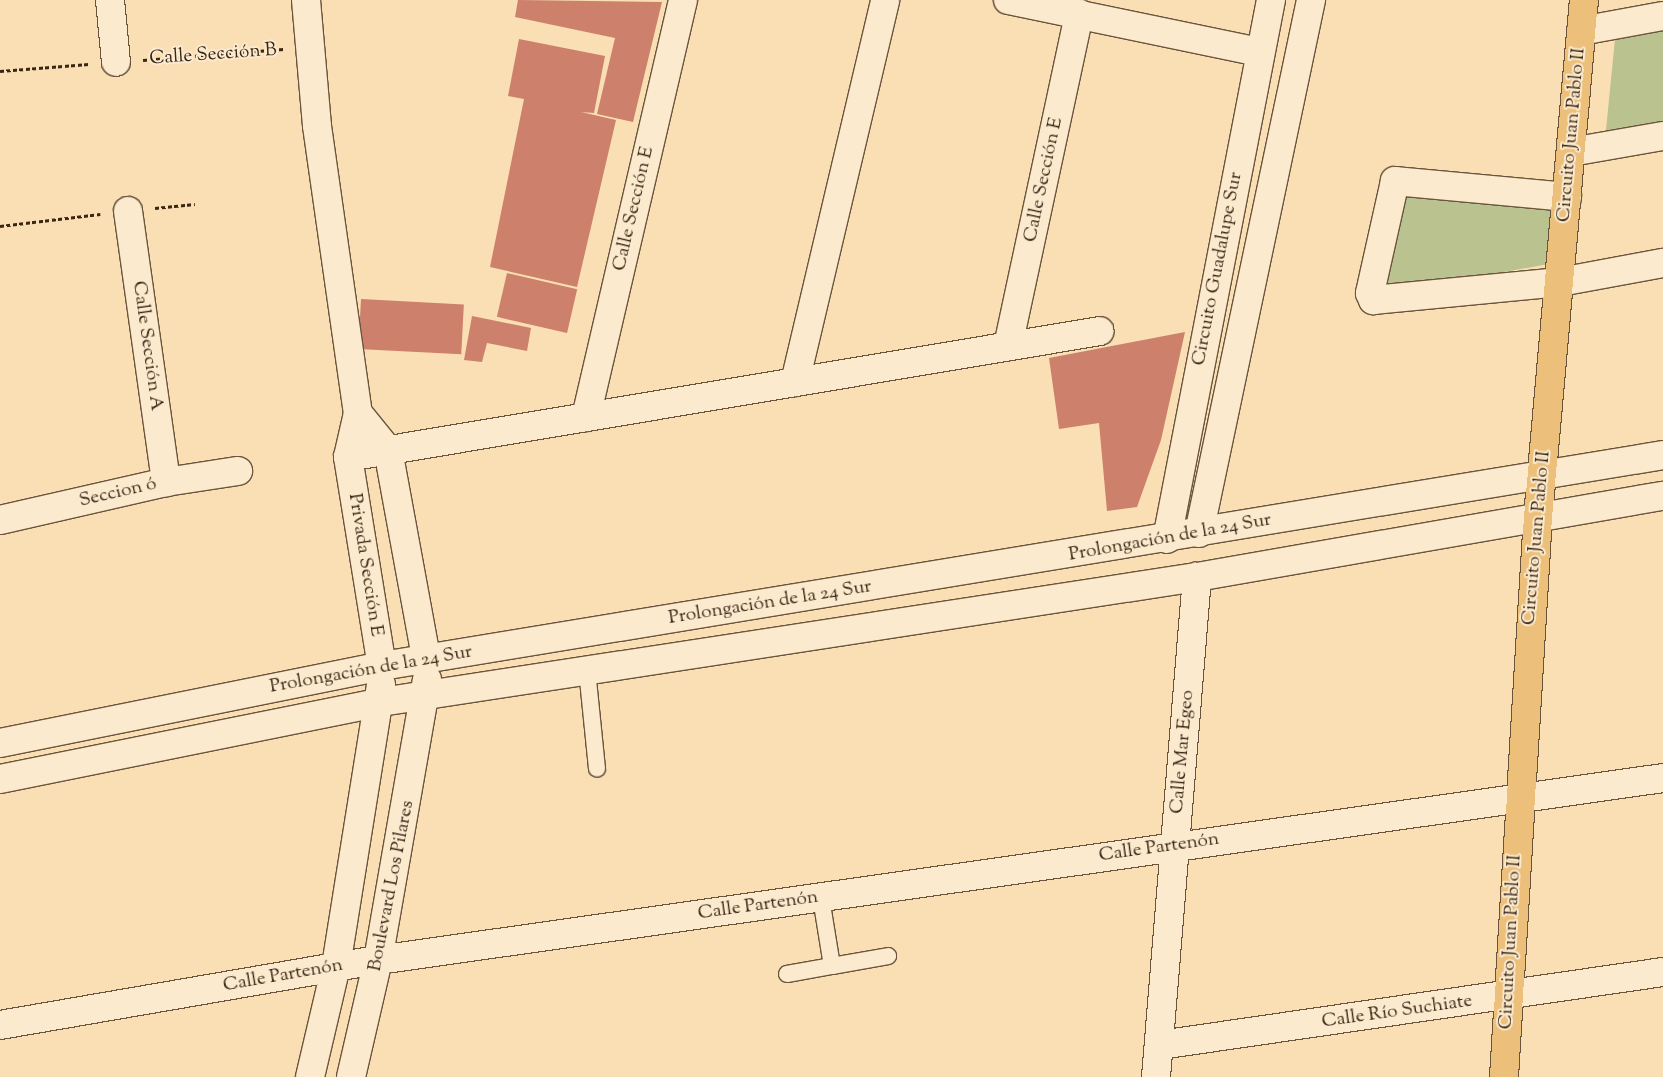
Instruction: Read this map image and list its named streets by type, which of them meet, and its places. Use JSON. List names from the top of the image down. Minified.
{"streets":{"main road":["Circuito Juan Pablo II"],"street":["Calle Sección E","Circuito Guadalupe Sur","Calle Sección A","Seccion ó","Prolongación de la 24 Sur","Privada Sección E","Calle Mar Egeo","Calle Partenón","Boulevard Los Pilares","Calle Río Suchiate"],"path":["Calle Sección B"]},"crossings":[["Circuito Juan Pablo II","Prolongación de la 24 Sur"],["Circuito Juan Pablo II","Calle Partenón"],["Circuito Juan Pablo II","Calle Río Suchiate"],["Circuito Guadalupe Sur","Prolongación de la 24 Sur"],["Calle Sección A","Seccion ó"],["Prolongación de la 24 Sur","Privada Sección E"],["Prolongación de la 24 Sur","Calle Mar Egeo"],["Prolongación de la 24 Sur","Boulevard Los Pilares"],["Calle Mar Egeo","Calle Partenón"],["Calle Mar Egeo","Calle Río Suchiate"],["Calle Partenón","Boulevard Los Pilares"]]}
